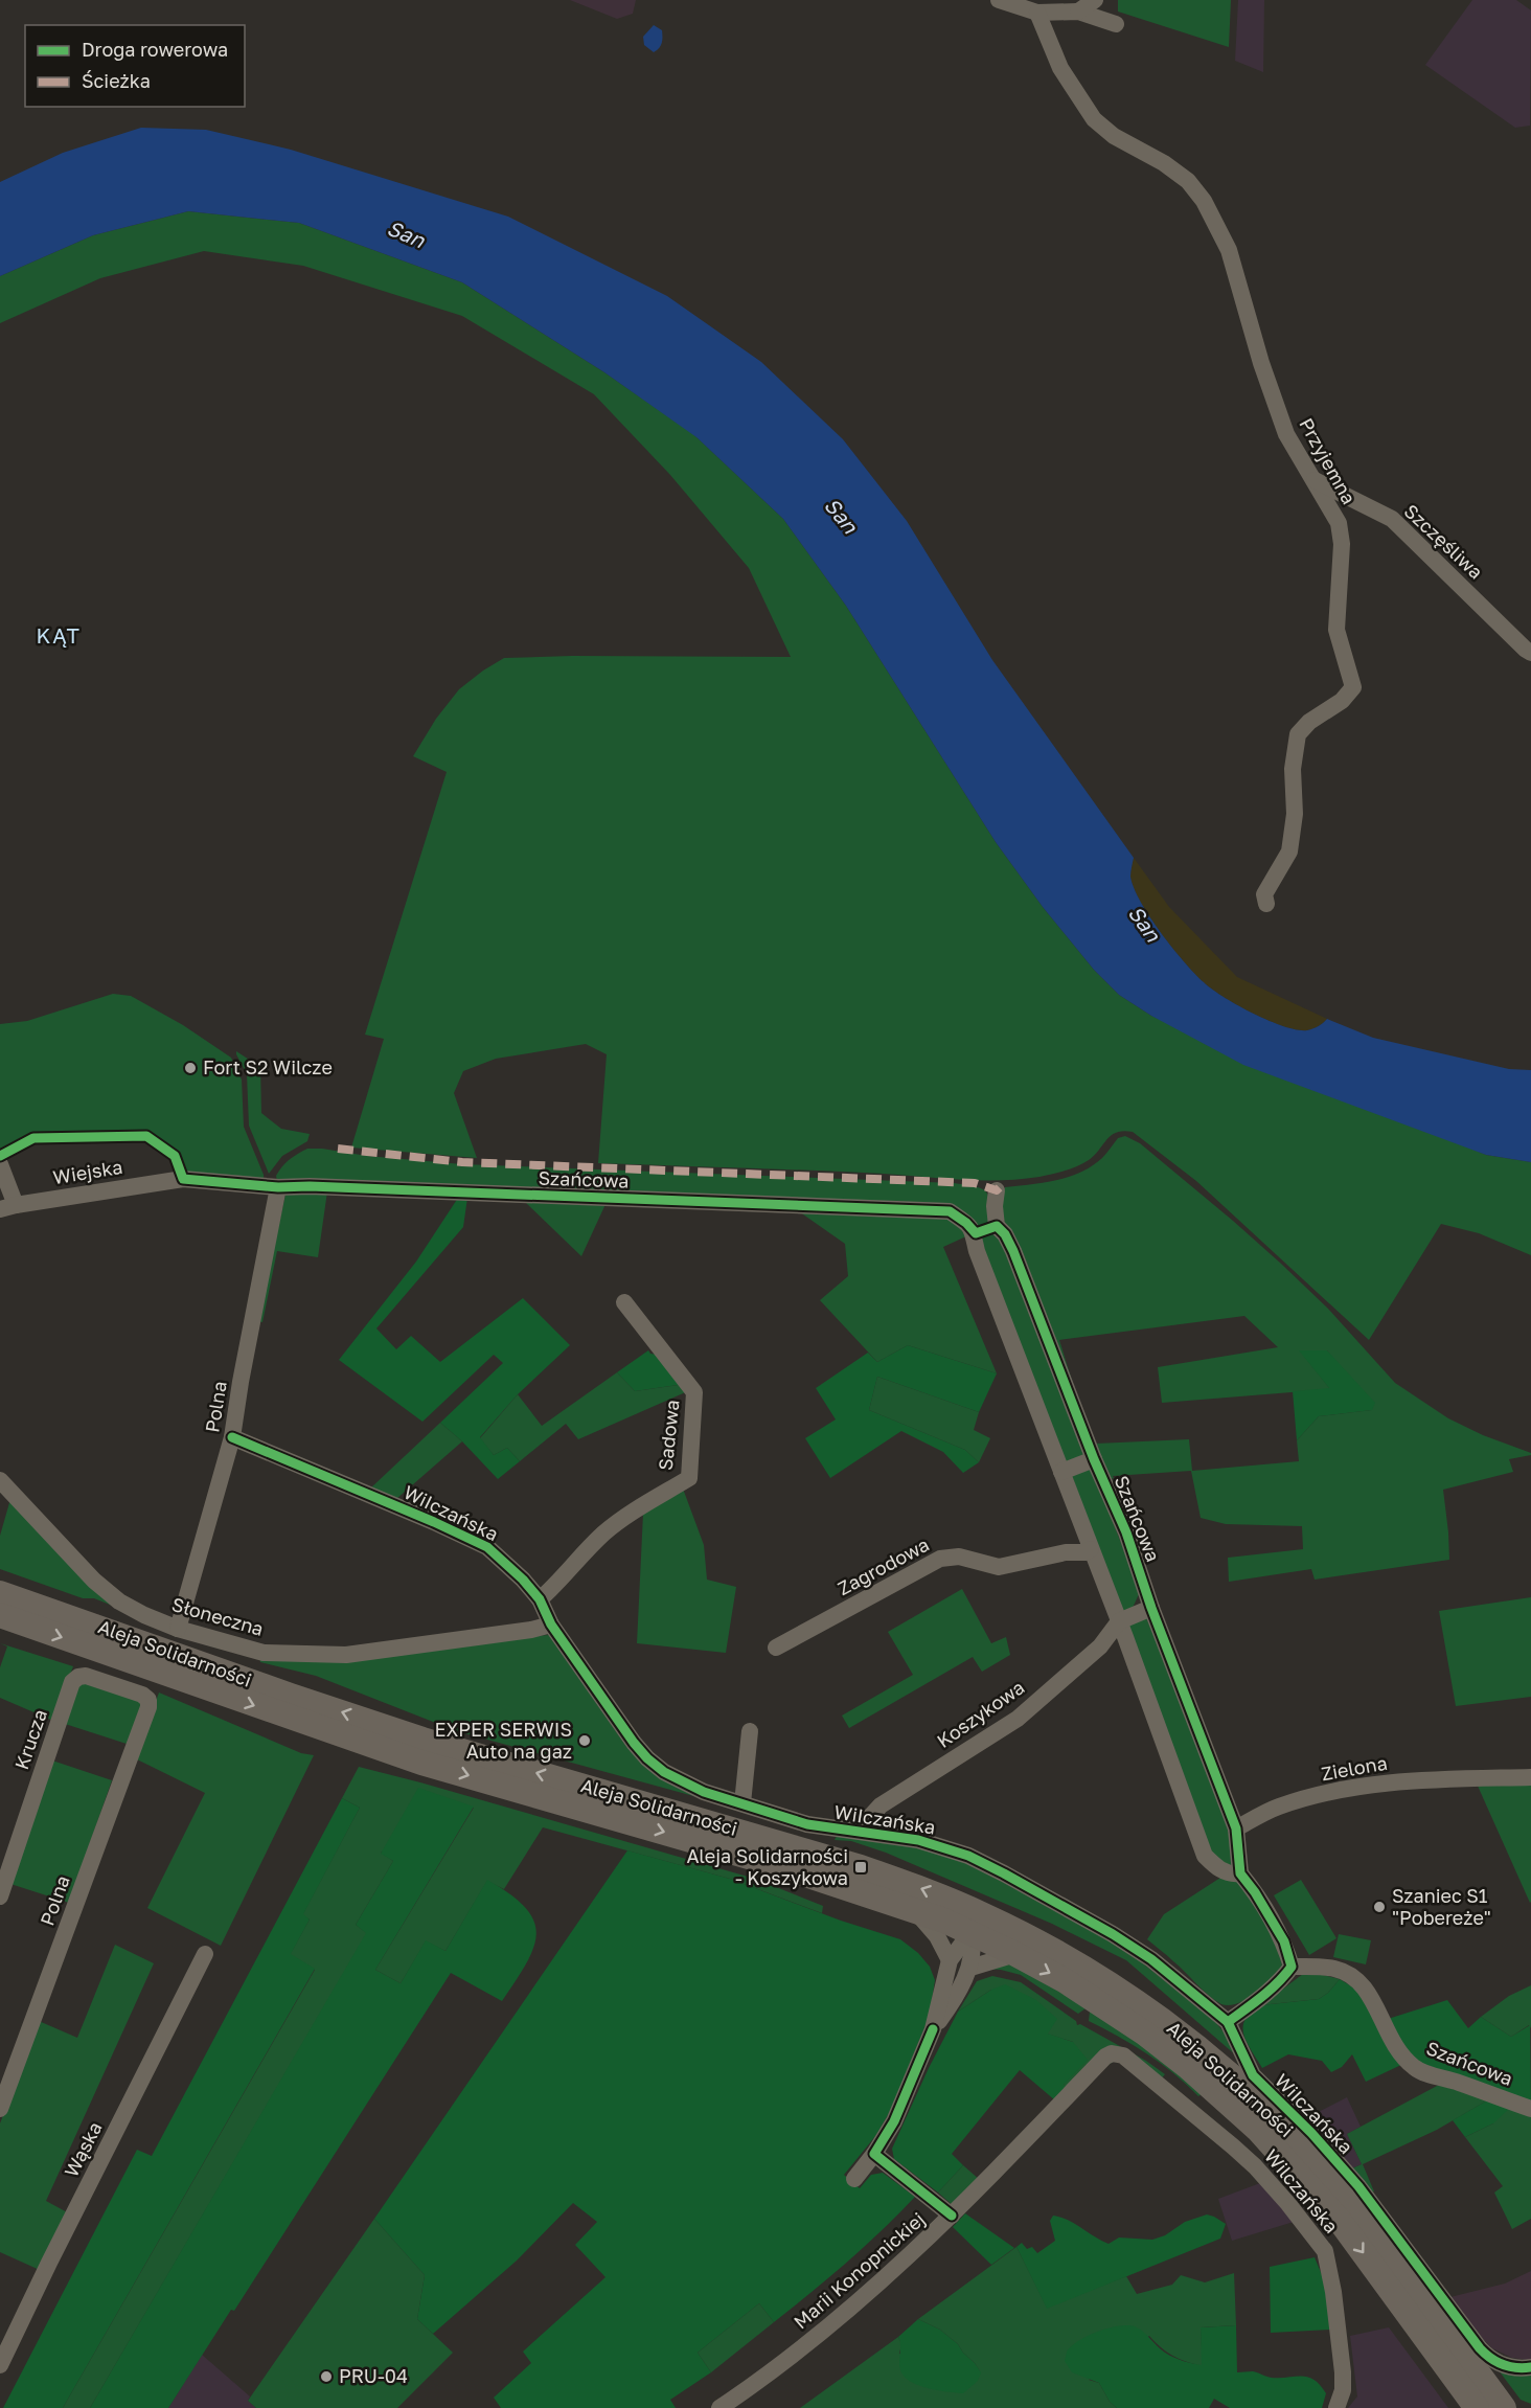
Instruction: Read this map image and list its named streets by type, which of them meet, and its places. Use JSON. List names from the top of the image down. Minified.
{"streets":{"highway":["Aleja Solidarności"],"street":["Przyjemna","Szczęśliwa","Wiejska","Szańcowa","Polna","Sadowa","WiIczańska","Zagrodowa","Słoneczna","Koszykowa","Krucza","Zielona","Wąska","Wilczańska","Marii Konopnickiej"]},"crossings":[["Przyjemna","Szczęśliwa"],["Wiejska","Szańcowa"],["Szańcowa","Polna"],["Szańcowa","Zielona"],["Polna","WiIczańska"],["Polna","Słoneczna"],["Polna","Krucza"],["Sadowa","WiIczańska"],["WiIczańska","Słoneczna"],["WiIczańska","Koszykowa"],["Wilczańska","Marii Konopnickiej"]],"districts":["KĄT"],"water":["San"],"places":{"other":["Fort S2 Wilcze","EXPER SERWIS Auto na gaz","Szaniec S1 \"Pobereże\"","PRU-04"],"transit":["Aleja Solidarności - Koszykowa"]},"legend":["Droga rowerowa","Ścieżka"]}
